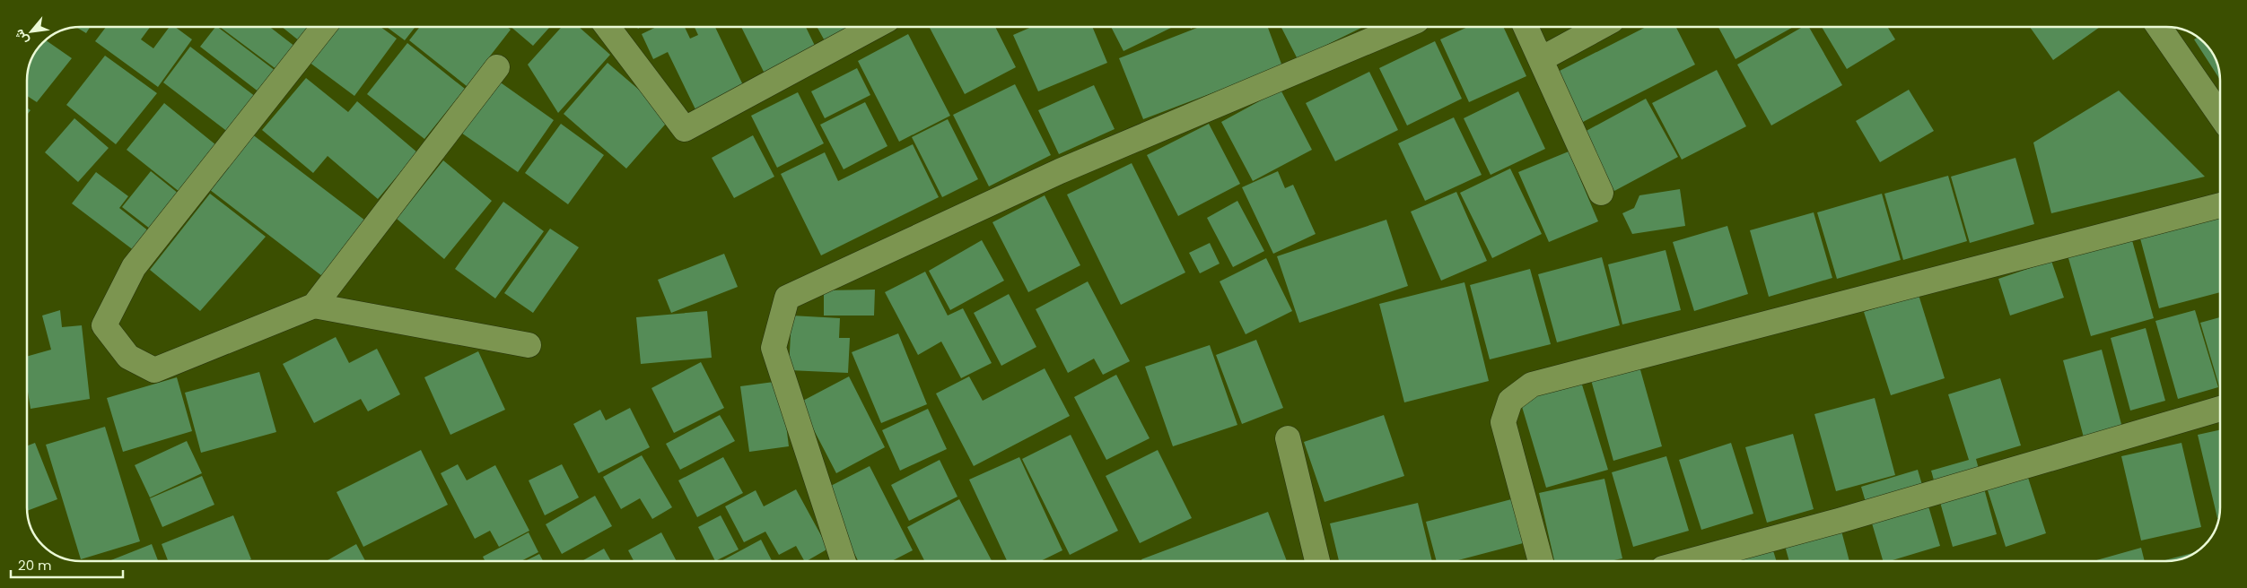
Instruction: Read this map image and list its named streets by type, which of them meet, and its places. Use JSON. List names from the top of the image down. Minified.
{"scale_bar":"20 m","north":"bottom left"}
